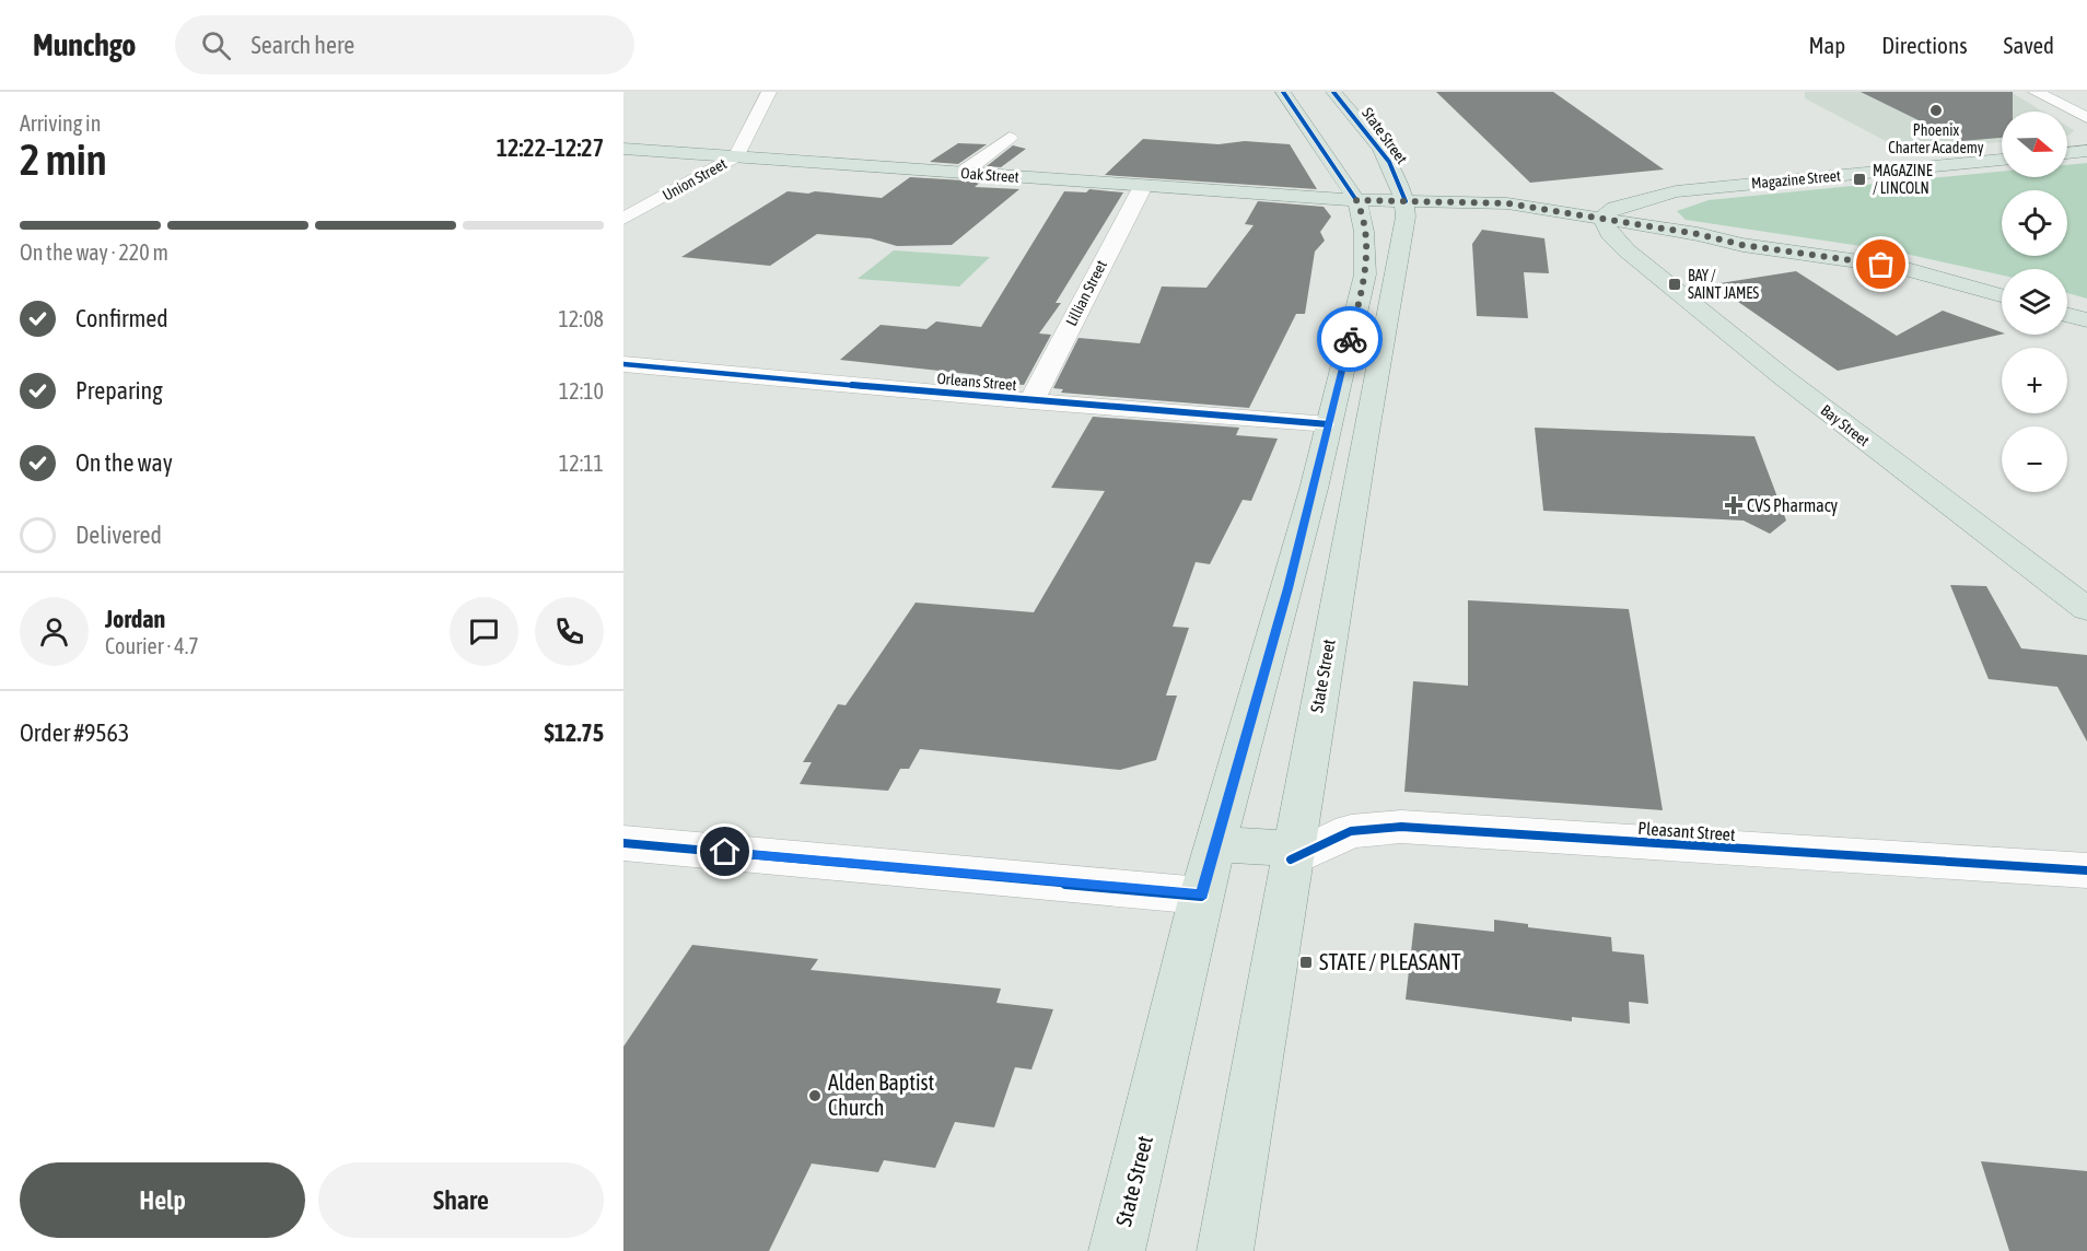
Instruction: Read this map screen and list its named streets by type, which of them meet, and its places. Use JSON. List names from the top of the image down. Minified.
{"streets":{"main road":["State Street","Oak Street","Magazine Street","Bay Street"],"street":["Union Street","Lillian Street","Orleans Street","Pleasant Street"]},"crossings":[["State Street","Oak Street"],["State Street","Orleans Street"],["State Street","Pleasant Street"],["Oak Street","Union Street"],["Oak Street","Magazine Street"],["Oak Street","Lillian Street"],["Oak Street","Bay Street"],["Magazine Street","Bay Street"],["Lillian Street","Orleans Street"]],"places":{"other":["Phoenix Charter Academy","Alden Baptist Church"],"transit":["MAGAZINE / LINCOLN","BAY / SAINT JAMES","STATE / PLEASANT"],"health":["CVS Pharmacy"]},"north":"right","page":{"header":"Munchgo","search":"Search here","nav":["Map","Directions","Saved"],"heading":["2 min","Arriving in","12:22–12:27"],"panel":["Jordan","Courier · 4.7","Order #9563","$12.75"],"map_buttons":["+","−"],"bar":"On the way · 220 m","list":[["Confirmed","12:08"],["Preparing","12:10"],["On the way","12:11"],"Delivered"],"buttons":["Help","Share"]}}
